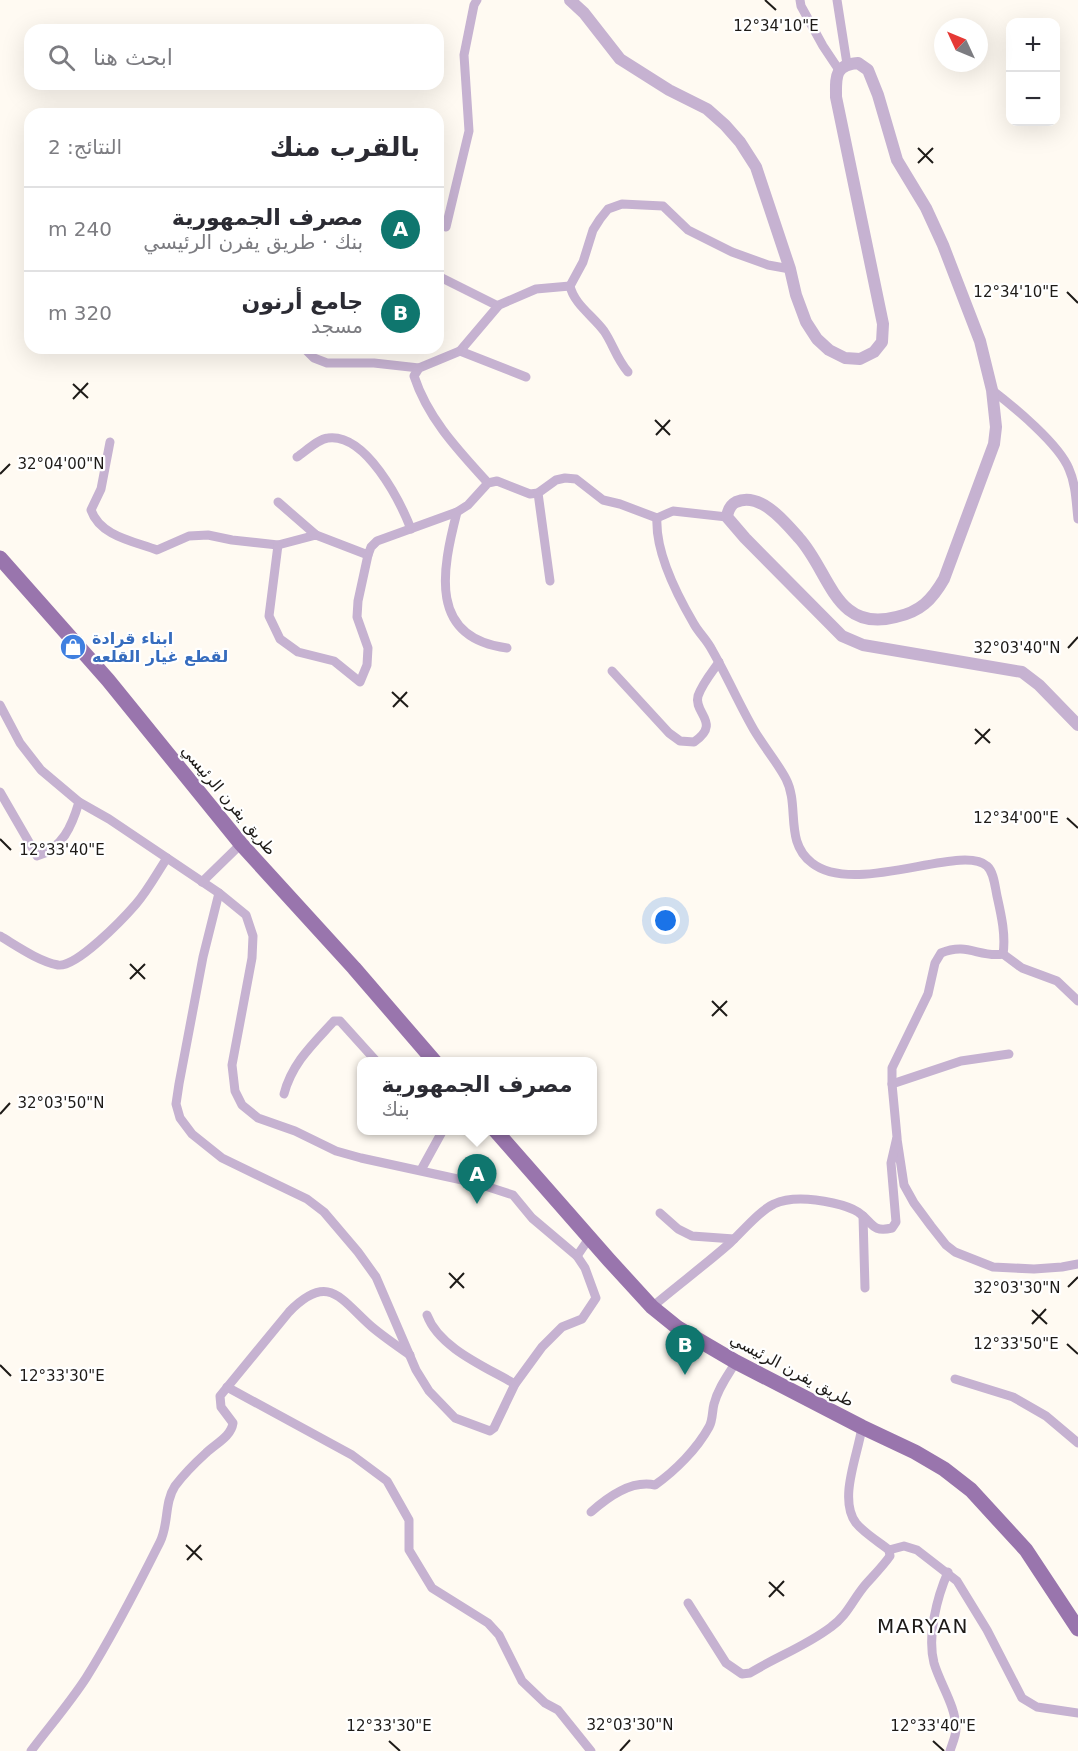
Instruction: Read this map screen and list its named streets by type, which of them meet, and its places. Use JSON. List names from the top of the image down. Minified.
{"streets":{"main road":["طريق يفرن الرئيسي"]},"districts":["MARYAN"],"places":{"shop":["ابناء قرادة لقطع غيار القلعه"]},"north":"top left","page":{"map_buttons":["+","−"],"search":"ابحث هنا","heading":["بالقرب منك","النتائج: 2"],"list":[{"mark":"A","name":"مصرف الجمهورية","note":"بنك · طريق يفرن الرئيسي","value":"240 m"},{"mark":"B","name":"جامع أرنون","note":"مسجد","value":"320 m"}],"popup":["مصرف الجمهورية","بنك"],"pins":["A","B"]},"coordinates":["12°34'10\"E","32°04'00\"N","32°03'40\"N","12°34'00\"E","12°33'40\"E","32°03'50\"N","32°03'30\"N","12°33'50\"E","12°33'30\"E"]}
